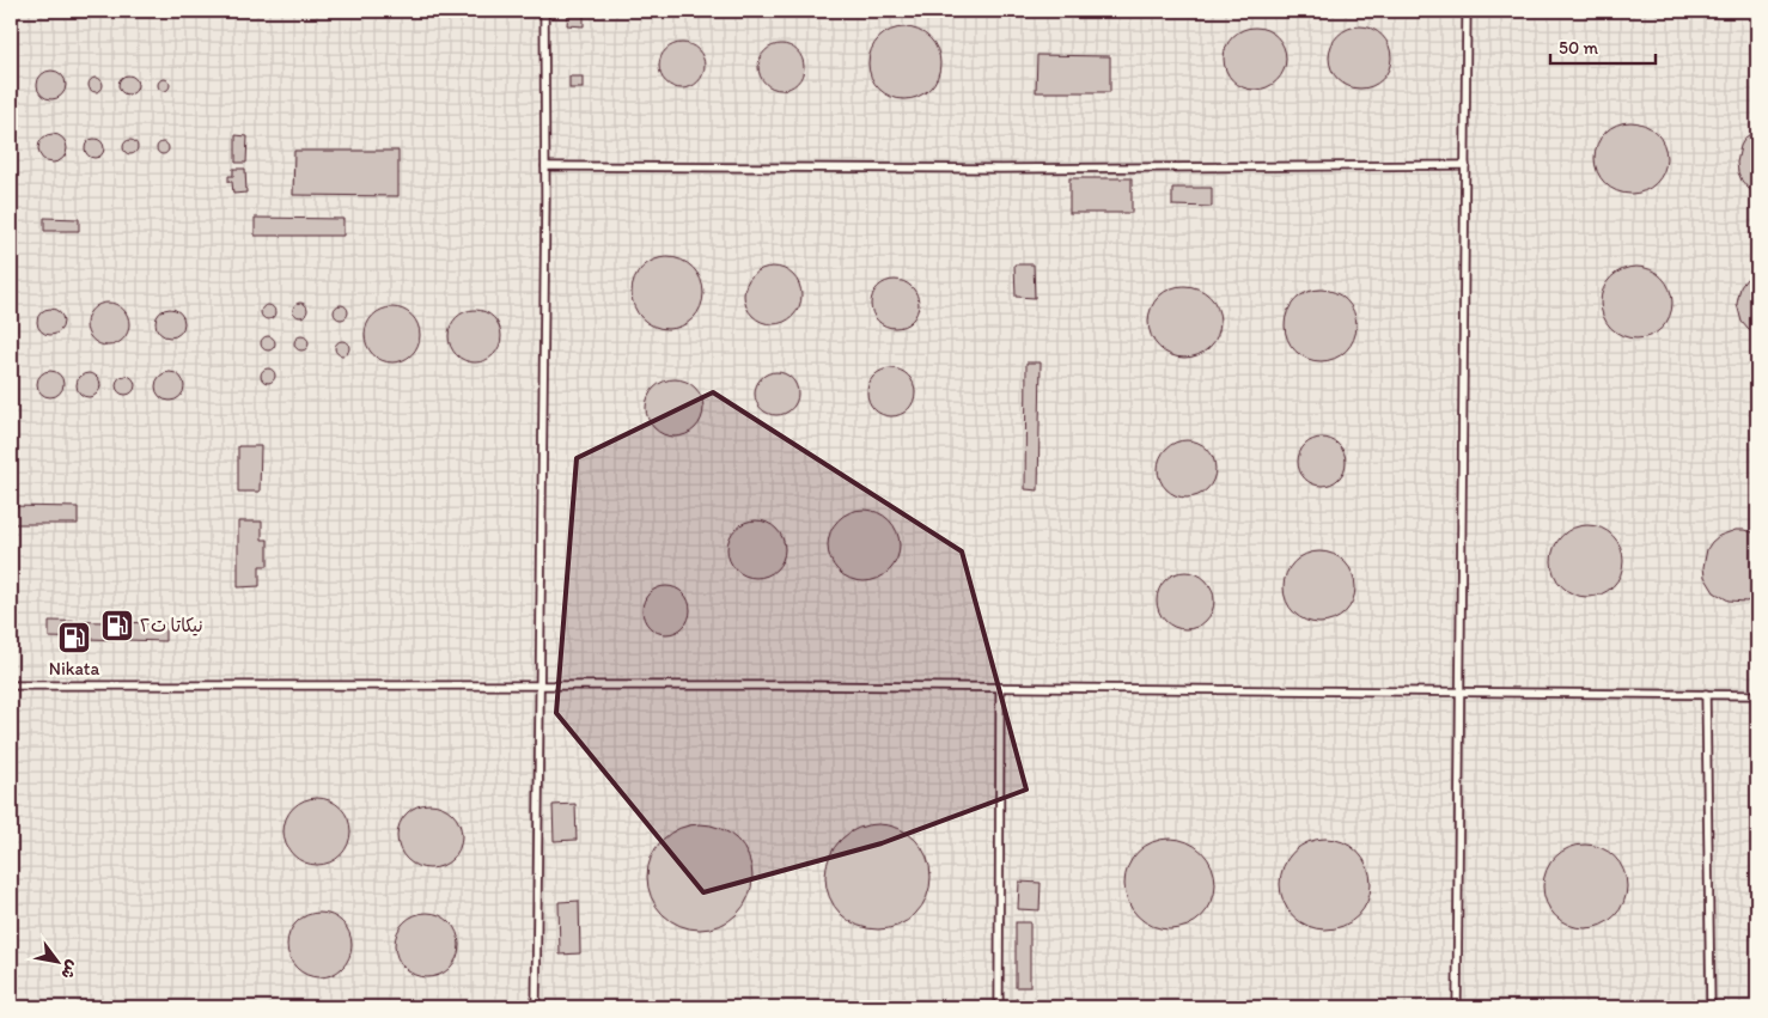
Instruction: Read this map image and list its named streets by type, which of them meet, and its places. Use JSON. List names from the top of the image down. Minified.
{"places":{"fuel station":["نيكاتا ت٢","Nikata"]},"scale_bar":"50 m","north":"bottom right"}
